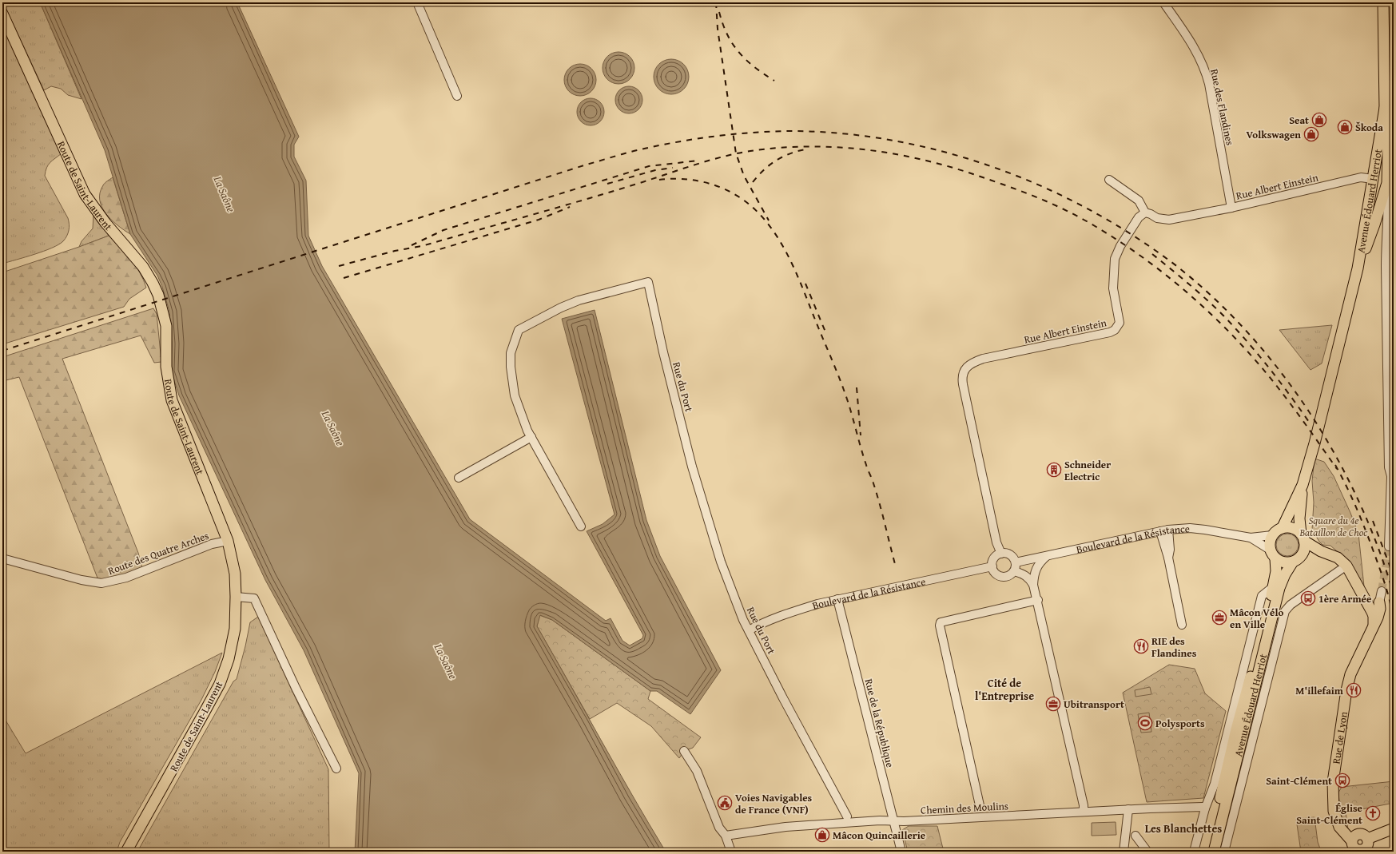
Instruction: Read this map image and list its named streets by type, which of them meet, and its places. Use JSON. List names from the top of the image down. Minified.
{"streets":{"main road":["Route de Saint-Laurent","Avenue Édouard Herriot","Rue de Lyon"],"street":["Rue des Flandines","Rue Albert Einstein","Rue du Port","Boulevard de la Résistance","Route des Quatre Arches","Rue de la République","Chemin des Moulins"]},"crossings":[["Rue des Flandines","Rue Albert Einstein"],["Route de Saint-Laurent","Route des Quatre Arches"],["Rue Albert Einstein","Avenue Édouard Herriot"],["Rue Albert Einstein","Boulevard de la Résistance"],["Avenue Édouard Herriot","Boulevard de la Résistance"],["Rue du Port","Boulevard de la Résistance"],["Boulevard de la Résistance","Rue de la République"],["Rue de la République","Chemin des Moulins"]],"districts":["Cité de l'Entreprise","Les Blanchettes"],"water":["La Saône"],"parks":["Square du 4e Bataillon de Choc"],"places":{"shop":["Seat","Škoda","Volkswagen","Mâcon Quincaillerie"],"building":["Schneider Electric"],"bus stop":["1ère Armée","Saint-Clément"],"office":["Mâcon Vélo en Ville","Ubitransport"],"restaurant":["RIE des Flandines","M'illefaim"],"sports":["Polysports"],"public building":["Voies Navigables de France (VNF)"],"church":["Église Saint-Clément"]}}
